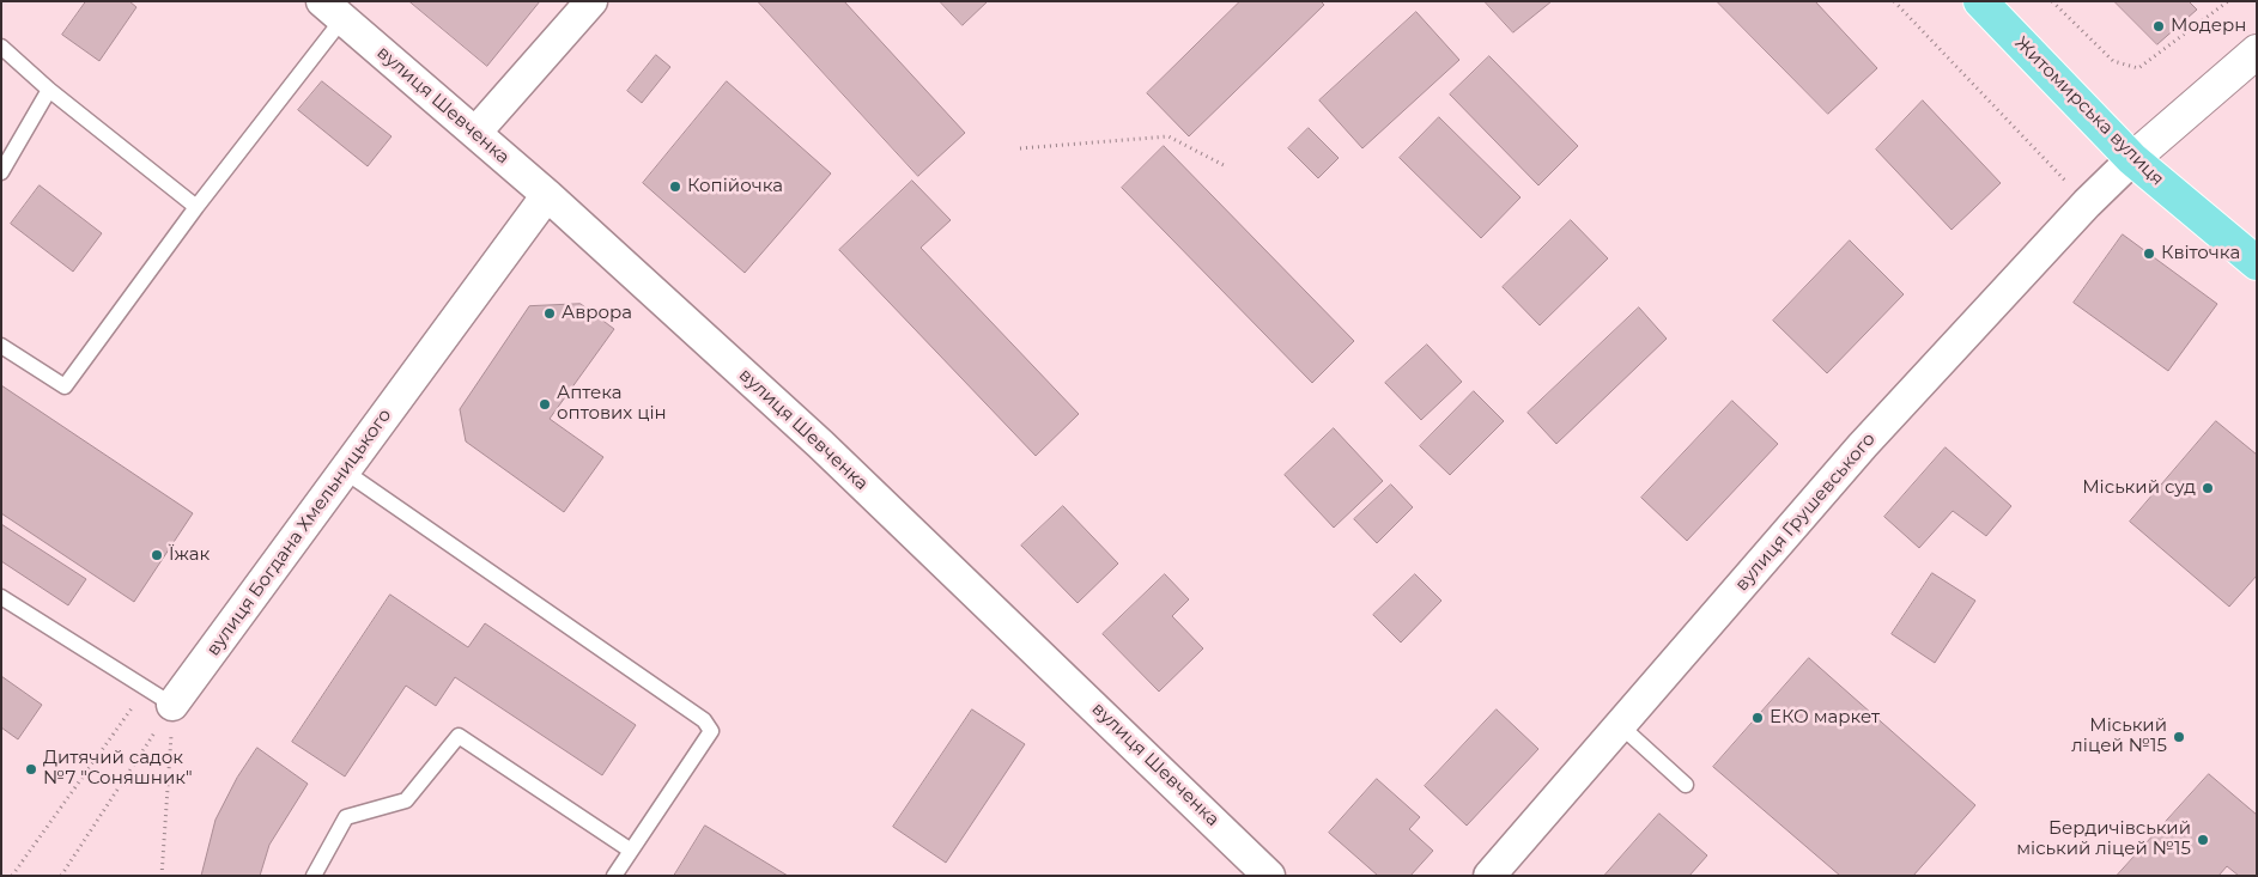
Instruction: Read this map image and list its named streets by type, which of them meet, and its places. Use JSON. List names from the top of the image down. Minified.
{"streets":{"main road":["Житомирська вулиця"],"street":["вулиця Шевченка","вулиця Грушевського","вулиця Богдана Хмельницького"]},"crossings":[["вулиця Шевченка","вулиця Богдана Хмельницького"],["Житомирська вулиця","вулиця Грушевського"]],"places":["Модерн","Копійочка","Квіточка","Аврора","Аптека оптових цін","Міський суд","Їжак","ЕКО маркет","Міський ліцей №15","Дитячий садок №7 \"Соняшник\"","Бердичівський міський ліцей №15"]}
